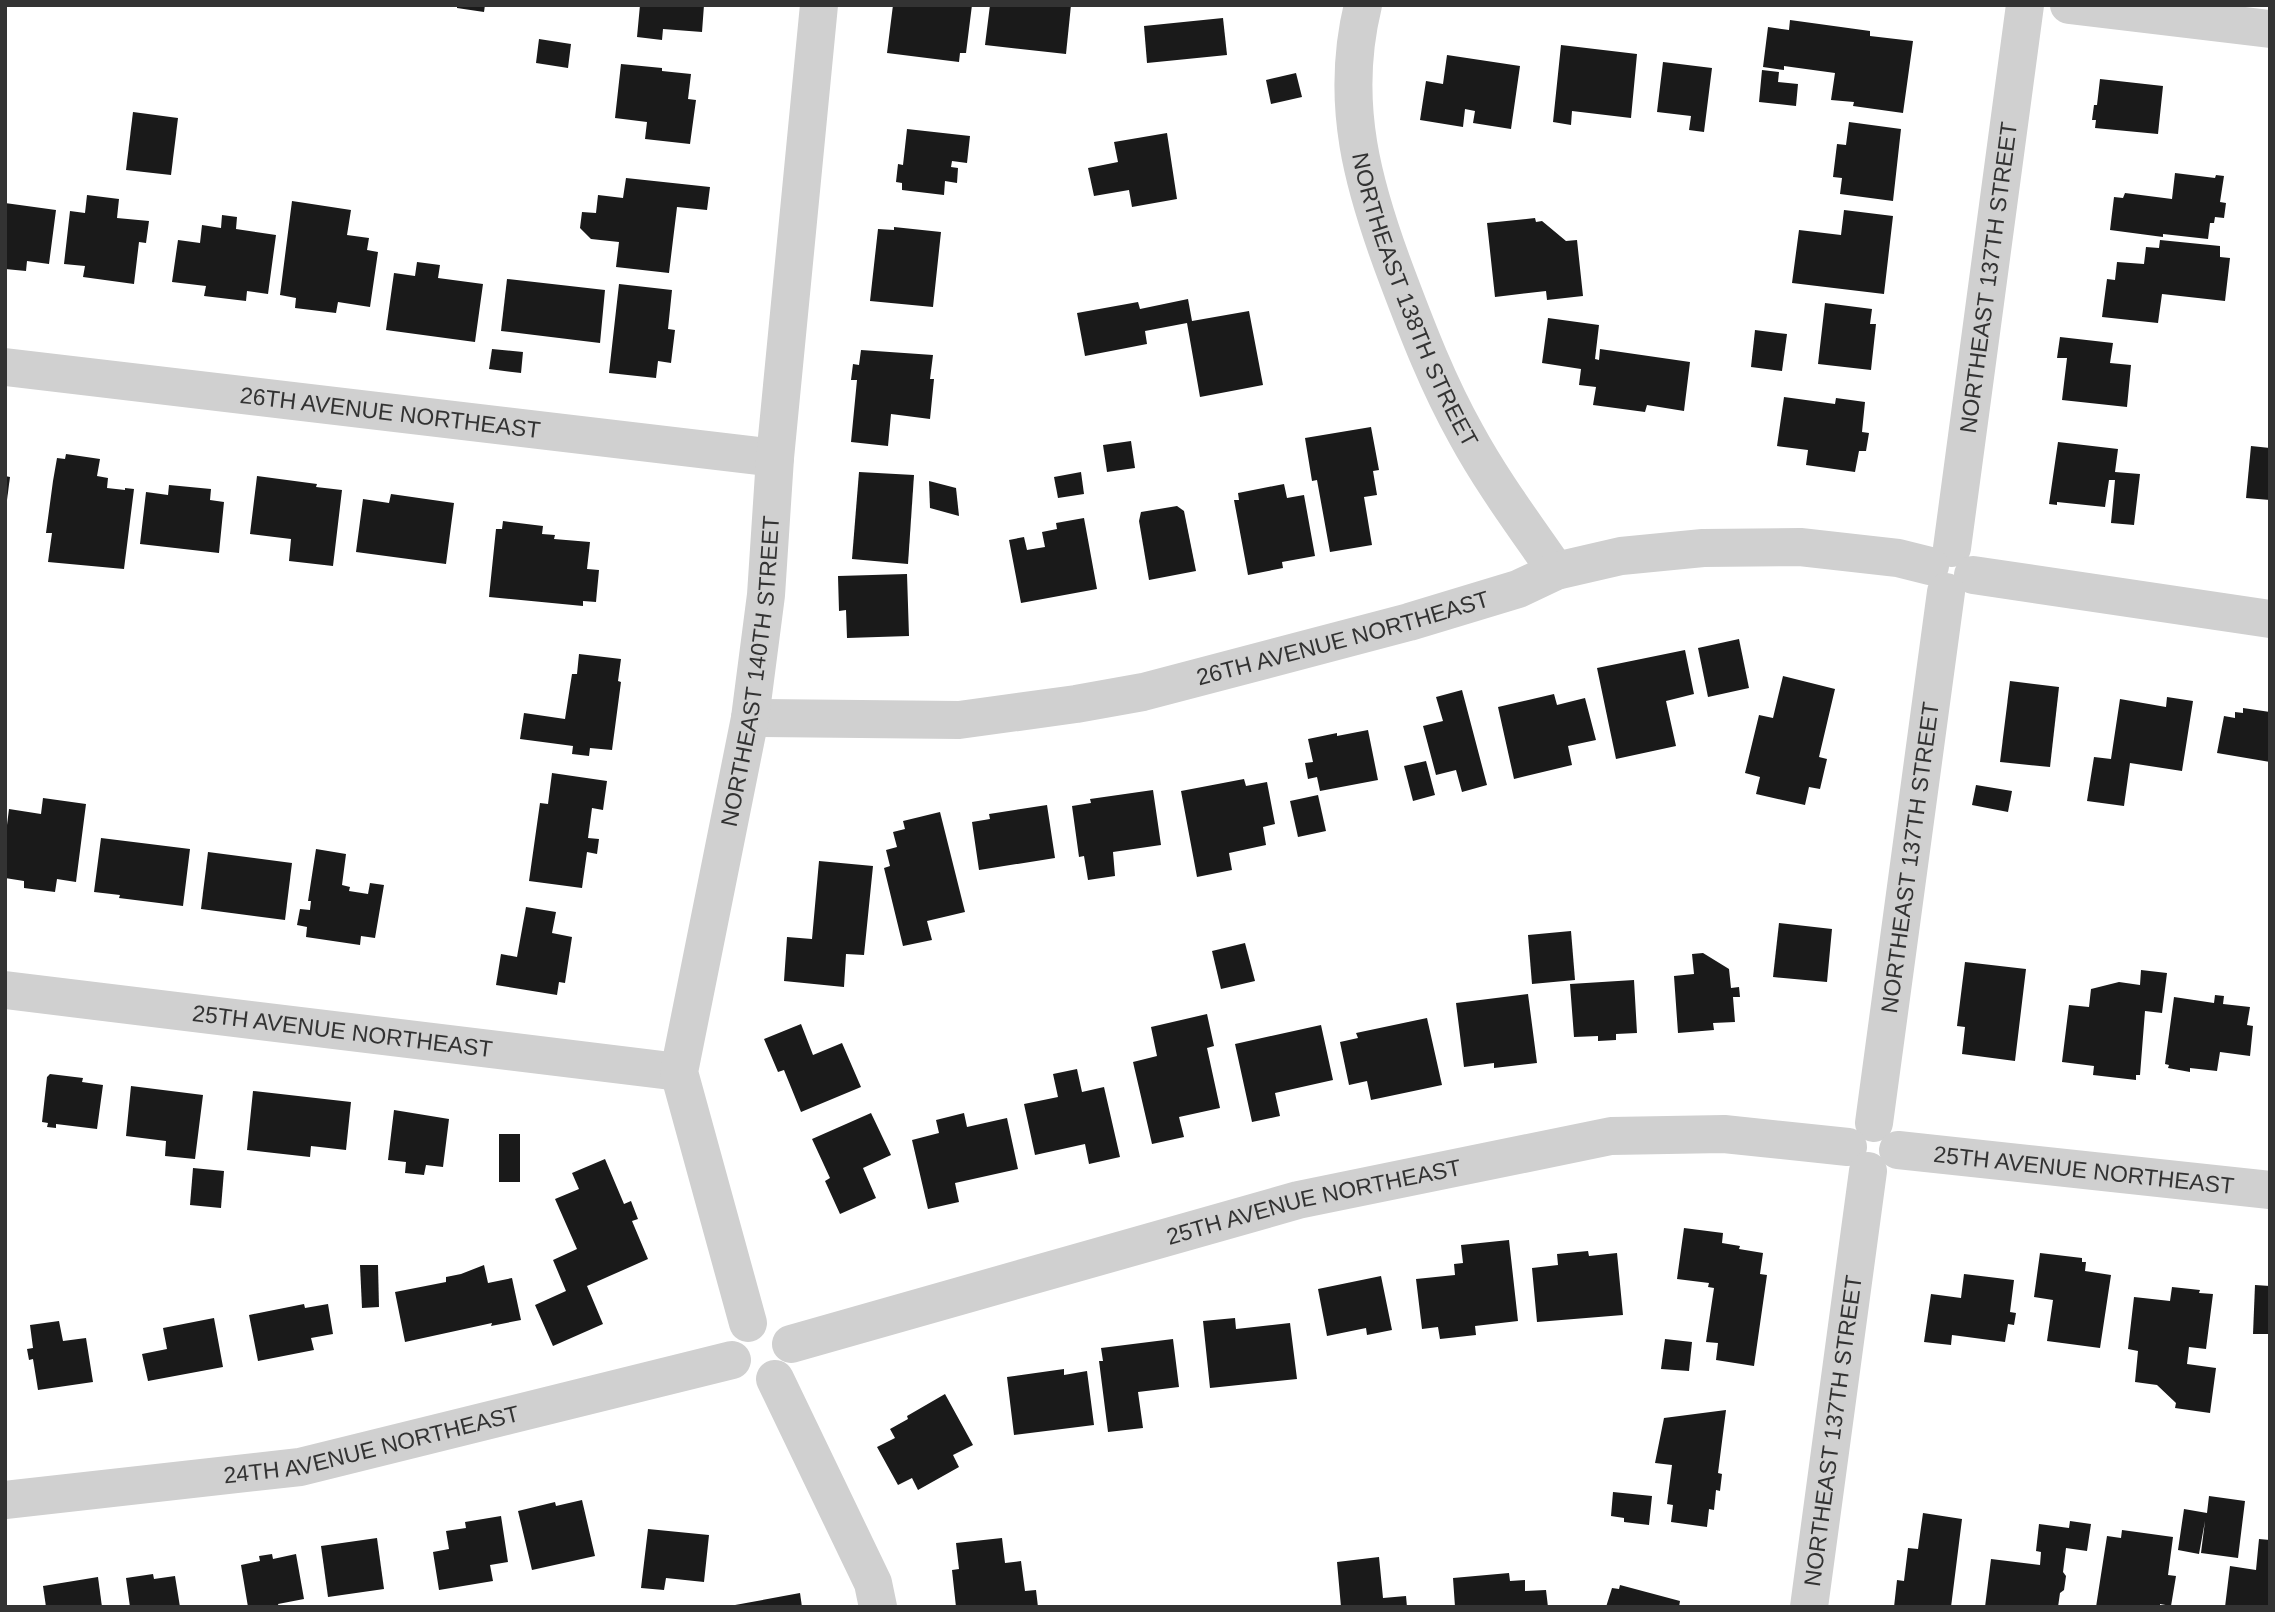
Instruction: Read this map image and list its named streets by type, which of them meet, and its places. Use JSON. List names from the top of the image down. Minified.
{"streets":{"street":["NORTHEAST 137TH STREET","NORTHEAST 138TH STREET","26TH AVENUE NORTHEAST","NORTHEAST 140TH STREET","25TH AVENUE NORTHEAST","24TH AVENUE NORTHEAST"]},"crossings":[["NORTHEAST 137TH STREET","26TH AVENUE NORTHEAST"],["NORTHEAST 137TH STREET","25TH AVENUE NORTHEAST"],["NORTHEAST 138TH STREET","26TH AVENUE NORTHEAST"],["26TH AVENUE NORTHEAST","NORTHEAST 140TH STREET"],["NORTHEAST 140TH STREET","25TH AVENUE NORTHEAST"],["NORTHEAST 140TH STREET","24TH AVENUE NORTHEAST"],["25TH AVENUE NORTHEAST","24TH AVENUE NORTHEAST"]]}
